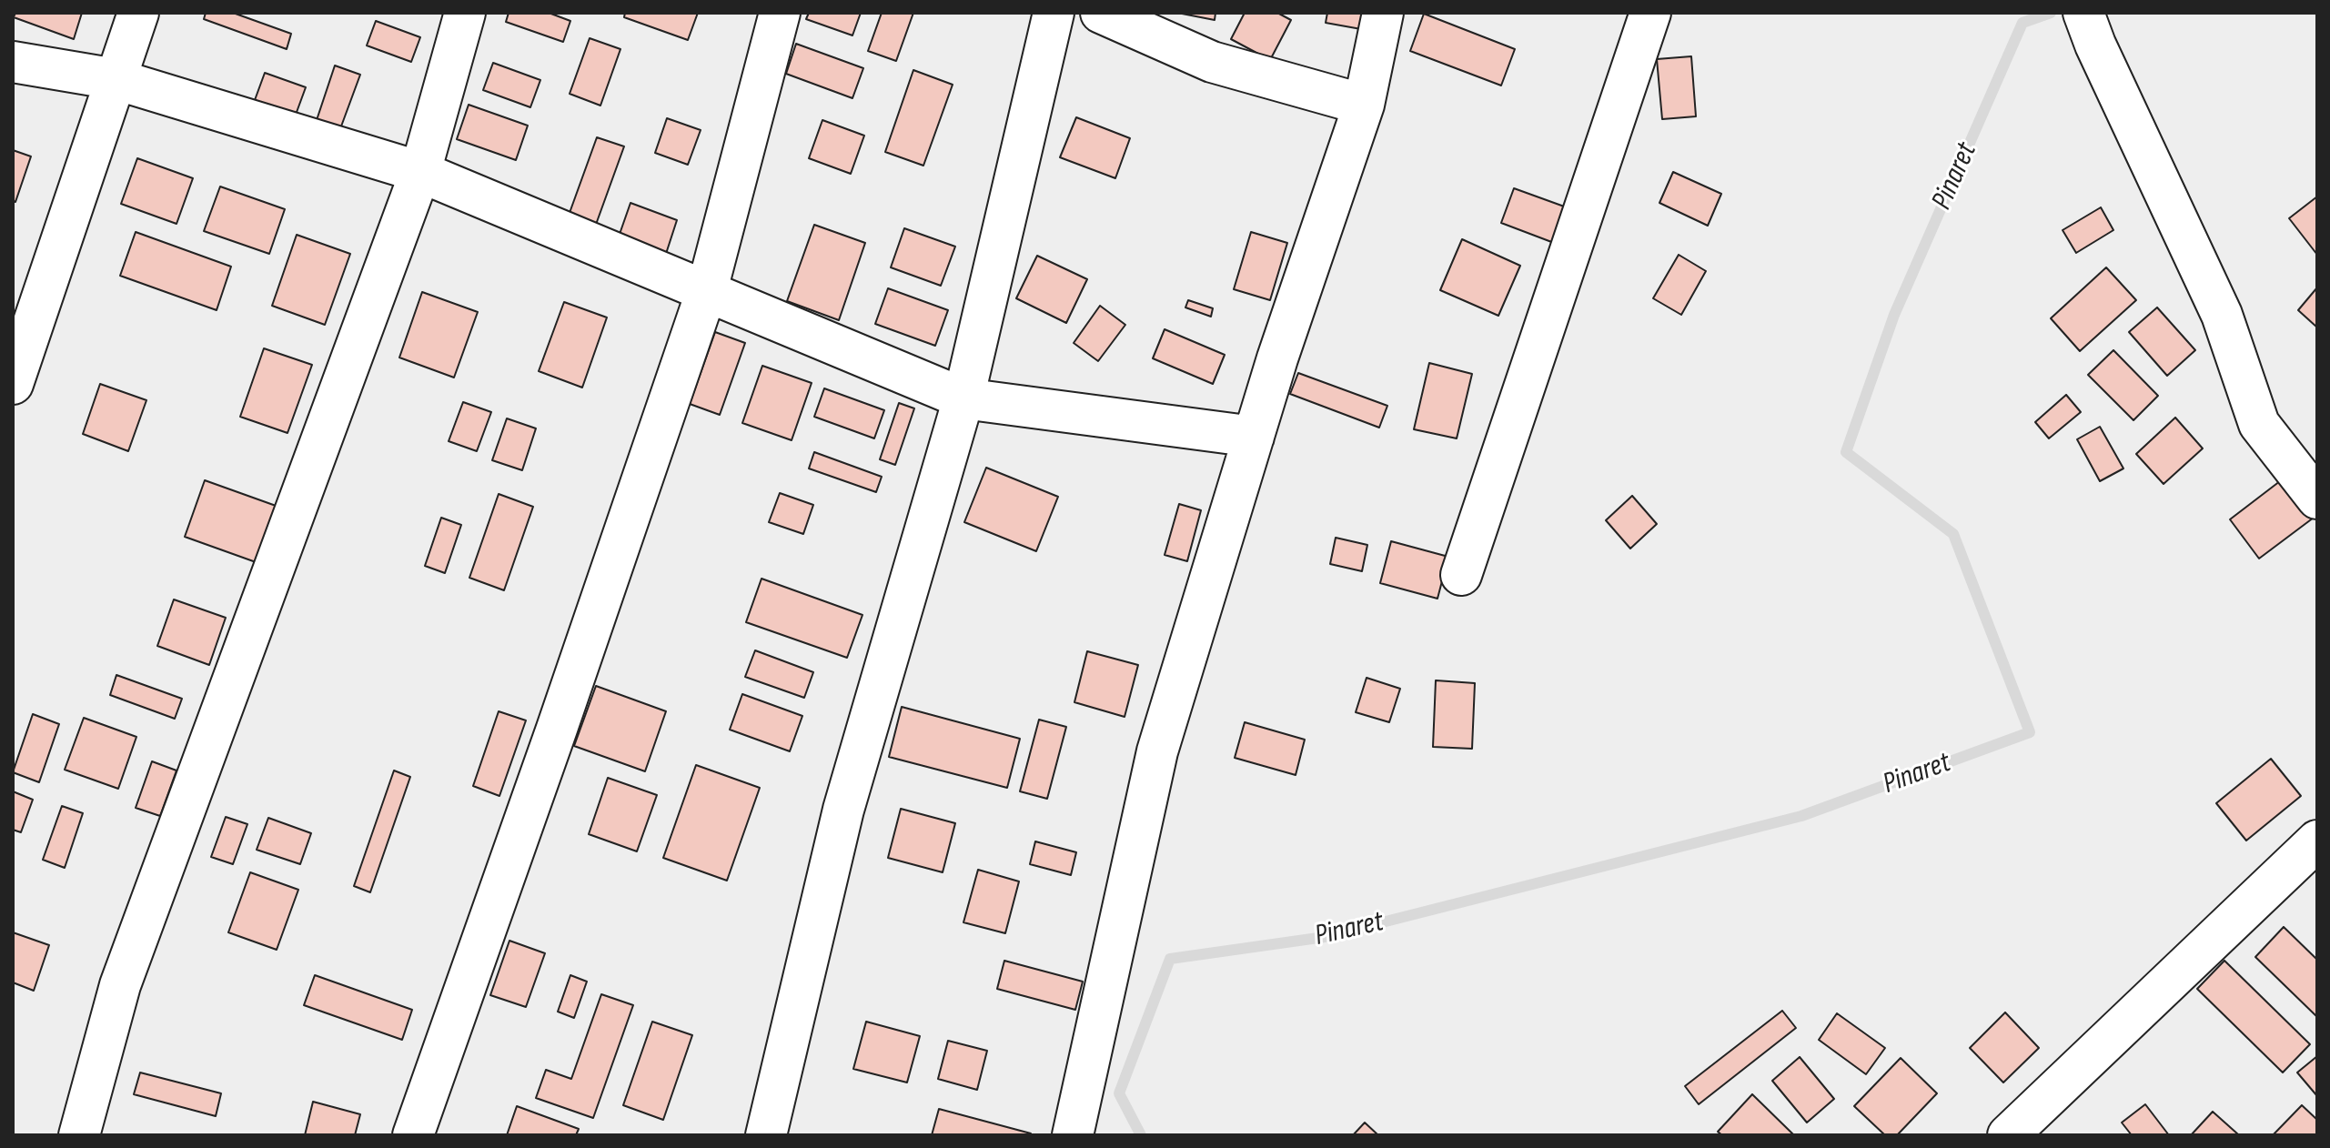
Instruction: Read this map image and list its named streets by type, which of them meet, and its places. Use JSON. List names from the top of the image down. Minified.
{"water":["Pinaret"]}
